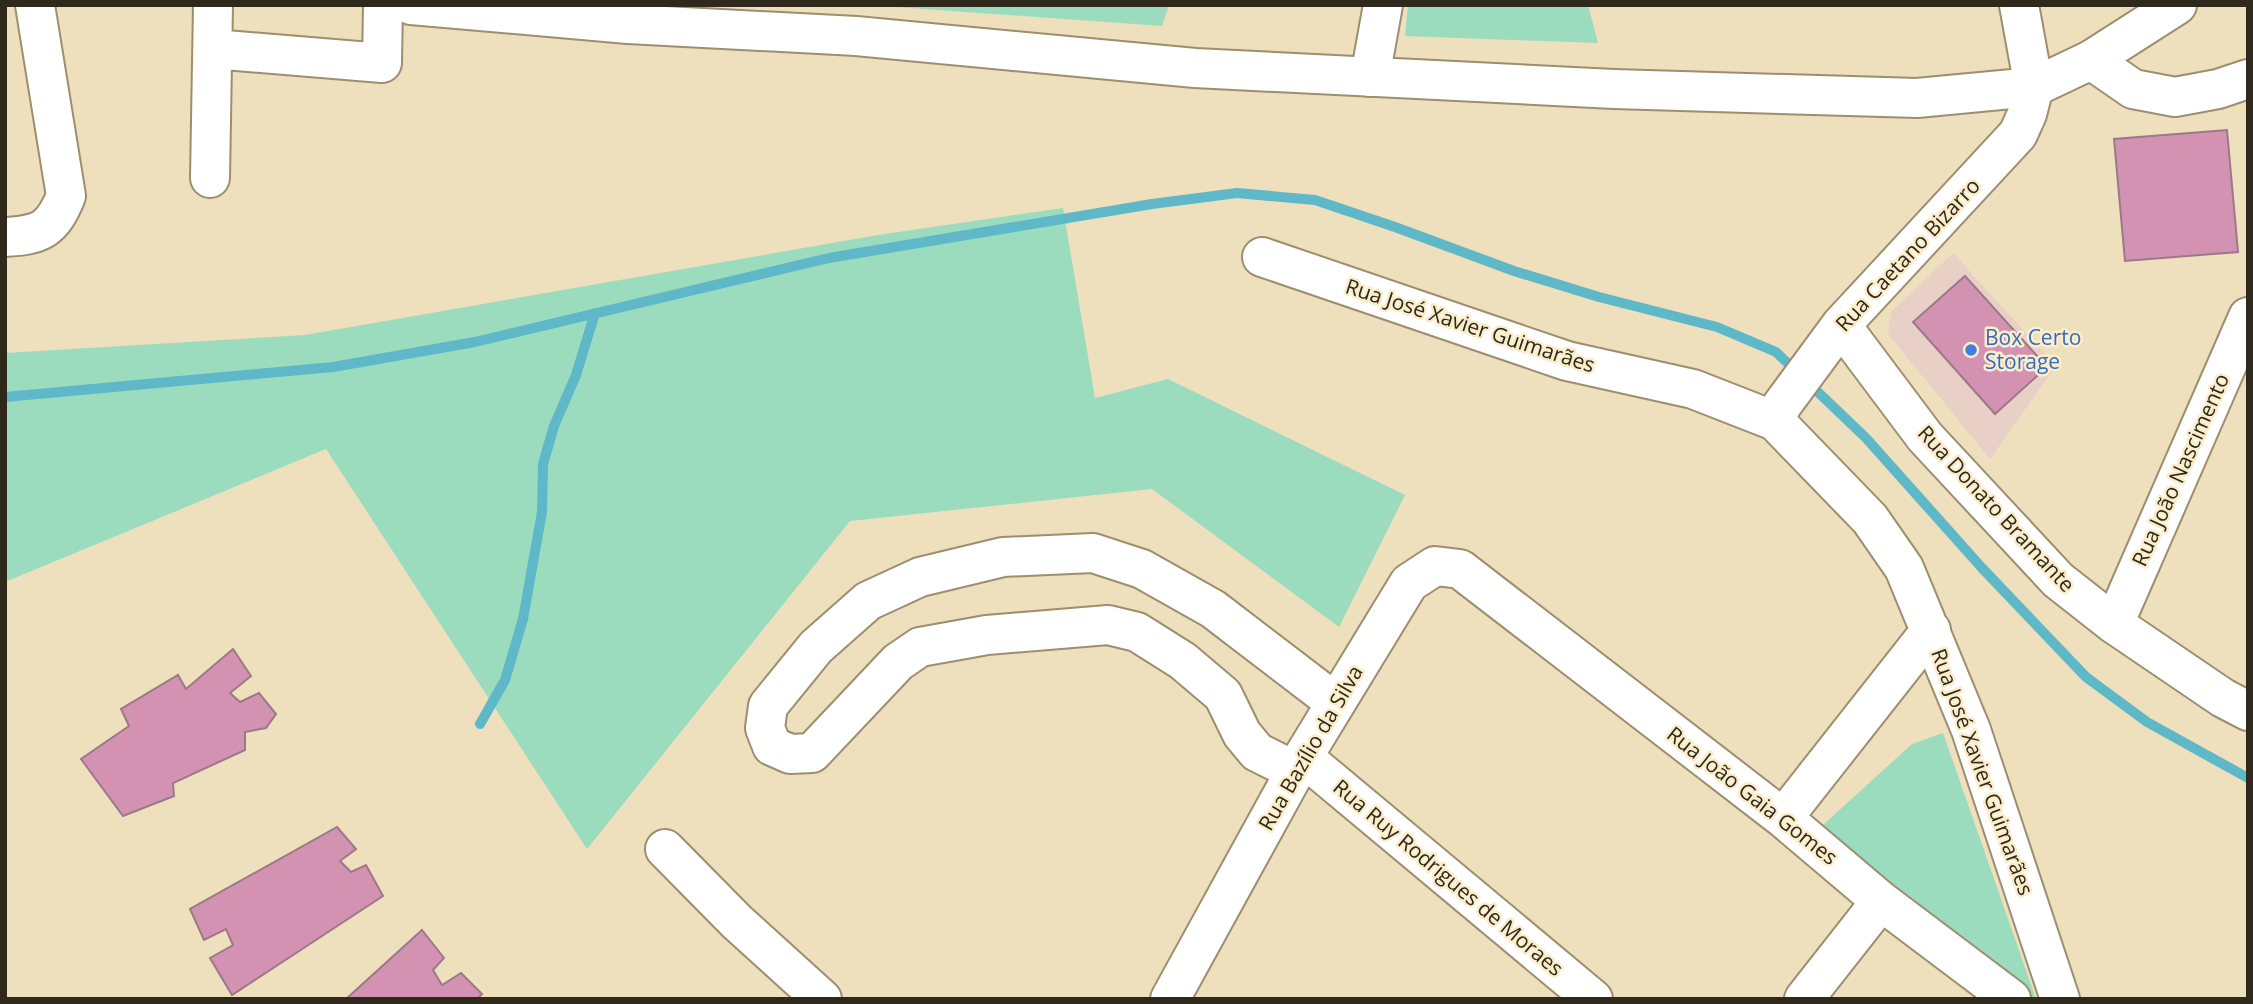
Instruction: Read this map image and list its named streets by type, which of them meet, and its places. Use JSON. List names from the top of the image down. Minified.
{"streets":{"street":["Rua Caetano Bizarro","Rua José Xavier Guimarães","Rua João Nascimento","Rua Donato Bramante","Rua Bazílio da Silva","Rua João Gaia Gomes","Rua Ruy Rodrigues de Moraes"]},"crossings":[["Rua Caetano Bizarro","Rua José Xavier Guimarães"],["Rua Caetano Bizarro","Rua Donato Bramante"],["Rua João Nascimento","Rua Donato Bramante"],["Rua Bazílio da Silva","Rua João Gaia Gomes"],["Rua Bazílio da Silva","Rua Ruy Rodrigues de Moraes"]],"places":["Box Certo Storage"]}
